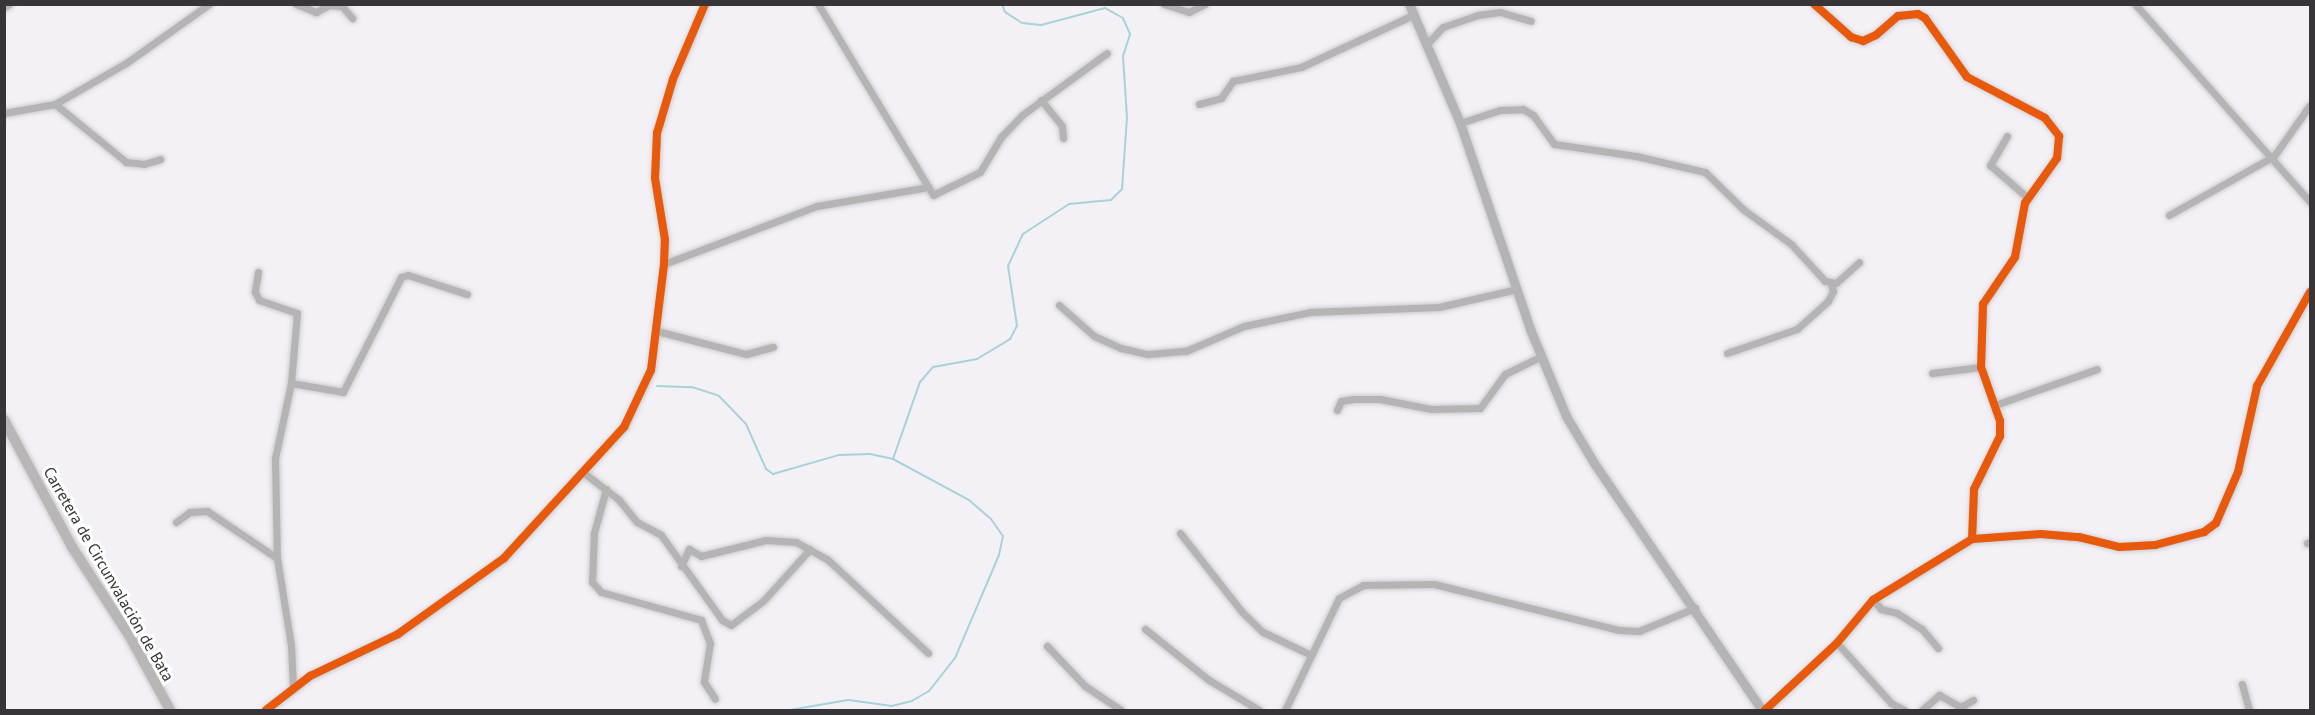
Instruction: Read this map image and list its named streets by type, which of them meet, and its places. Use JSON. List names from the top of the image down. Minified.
{"streets":{"main road":["Carretera de Circunvalación de Bata"]}}
